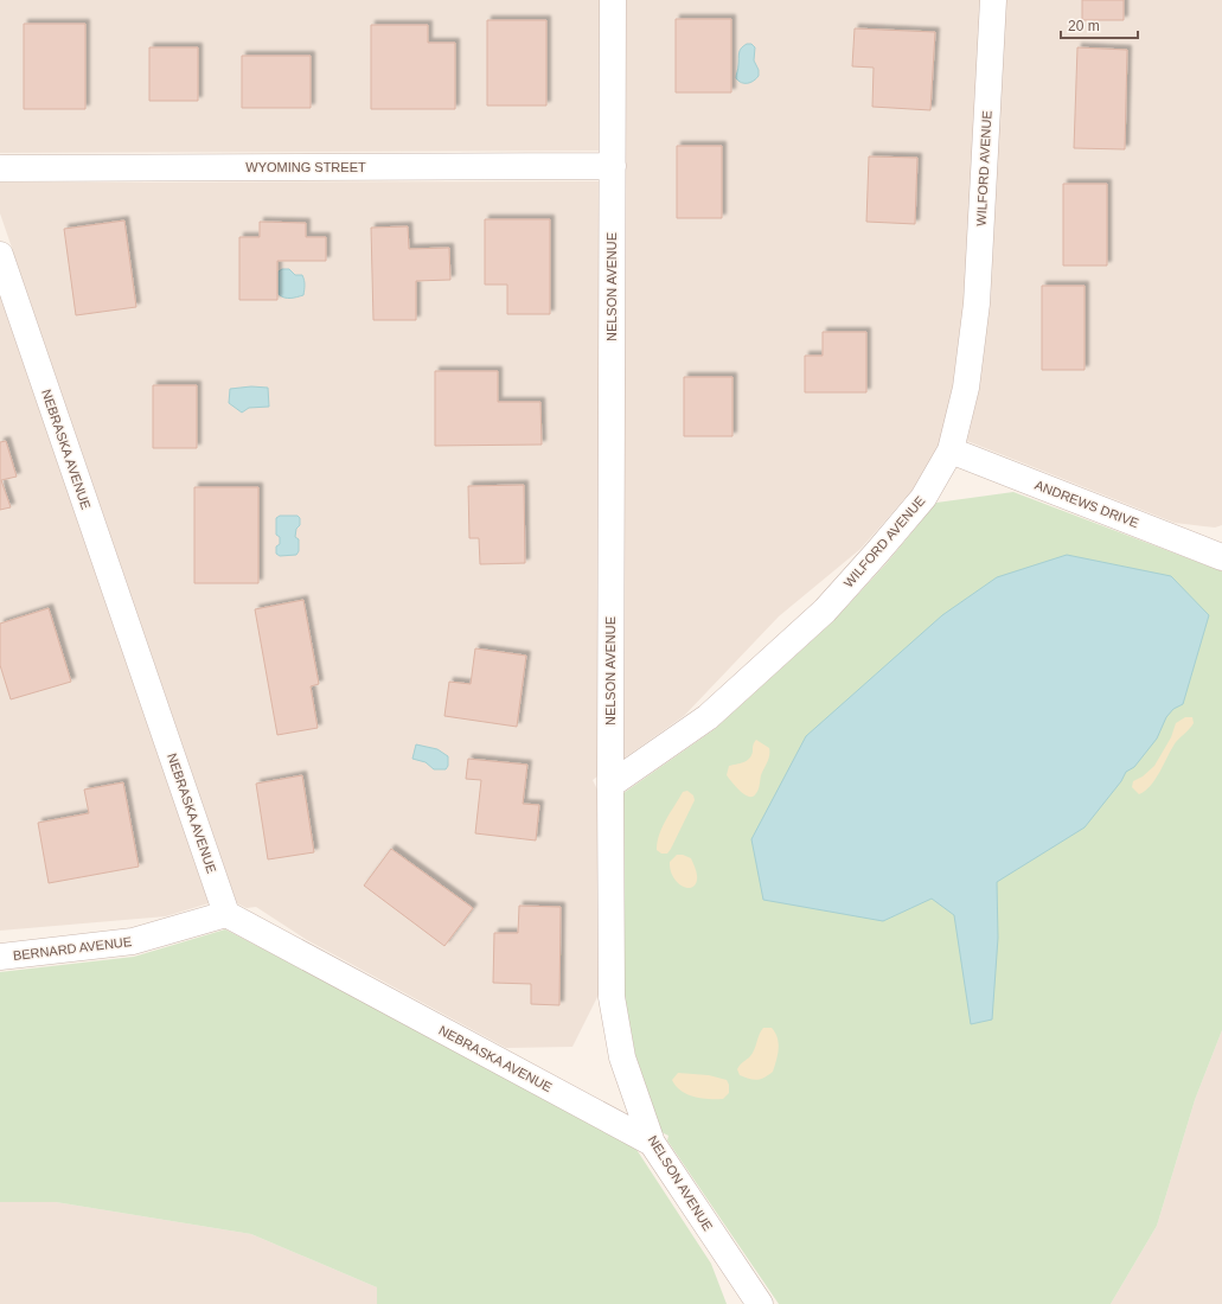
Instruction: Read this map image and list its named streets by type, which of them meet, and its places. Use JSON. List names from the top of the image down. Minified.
{"streets":{"street":["WYOMING STREET","WILFORD AVENUE","NELSON AVENUE","NEBRASKA AVENUE","ANDREWS DRIVE","BERNARD AVENUE"]},"crossings":[["WYOMING STREET","NELSON AVENUE"],["WILFORD AVENUE","NELSON AVENUE"],["WILFORD AVENUE","ANDREWS DRIVE"],["NELSON AVENUE","NEBRASKA AVENUE"],["NEBRASKA AVENUE","BERNARD AVENUE"]],"scale_bar":"20 m"}
